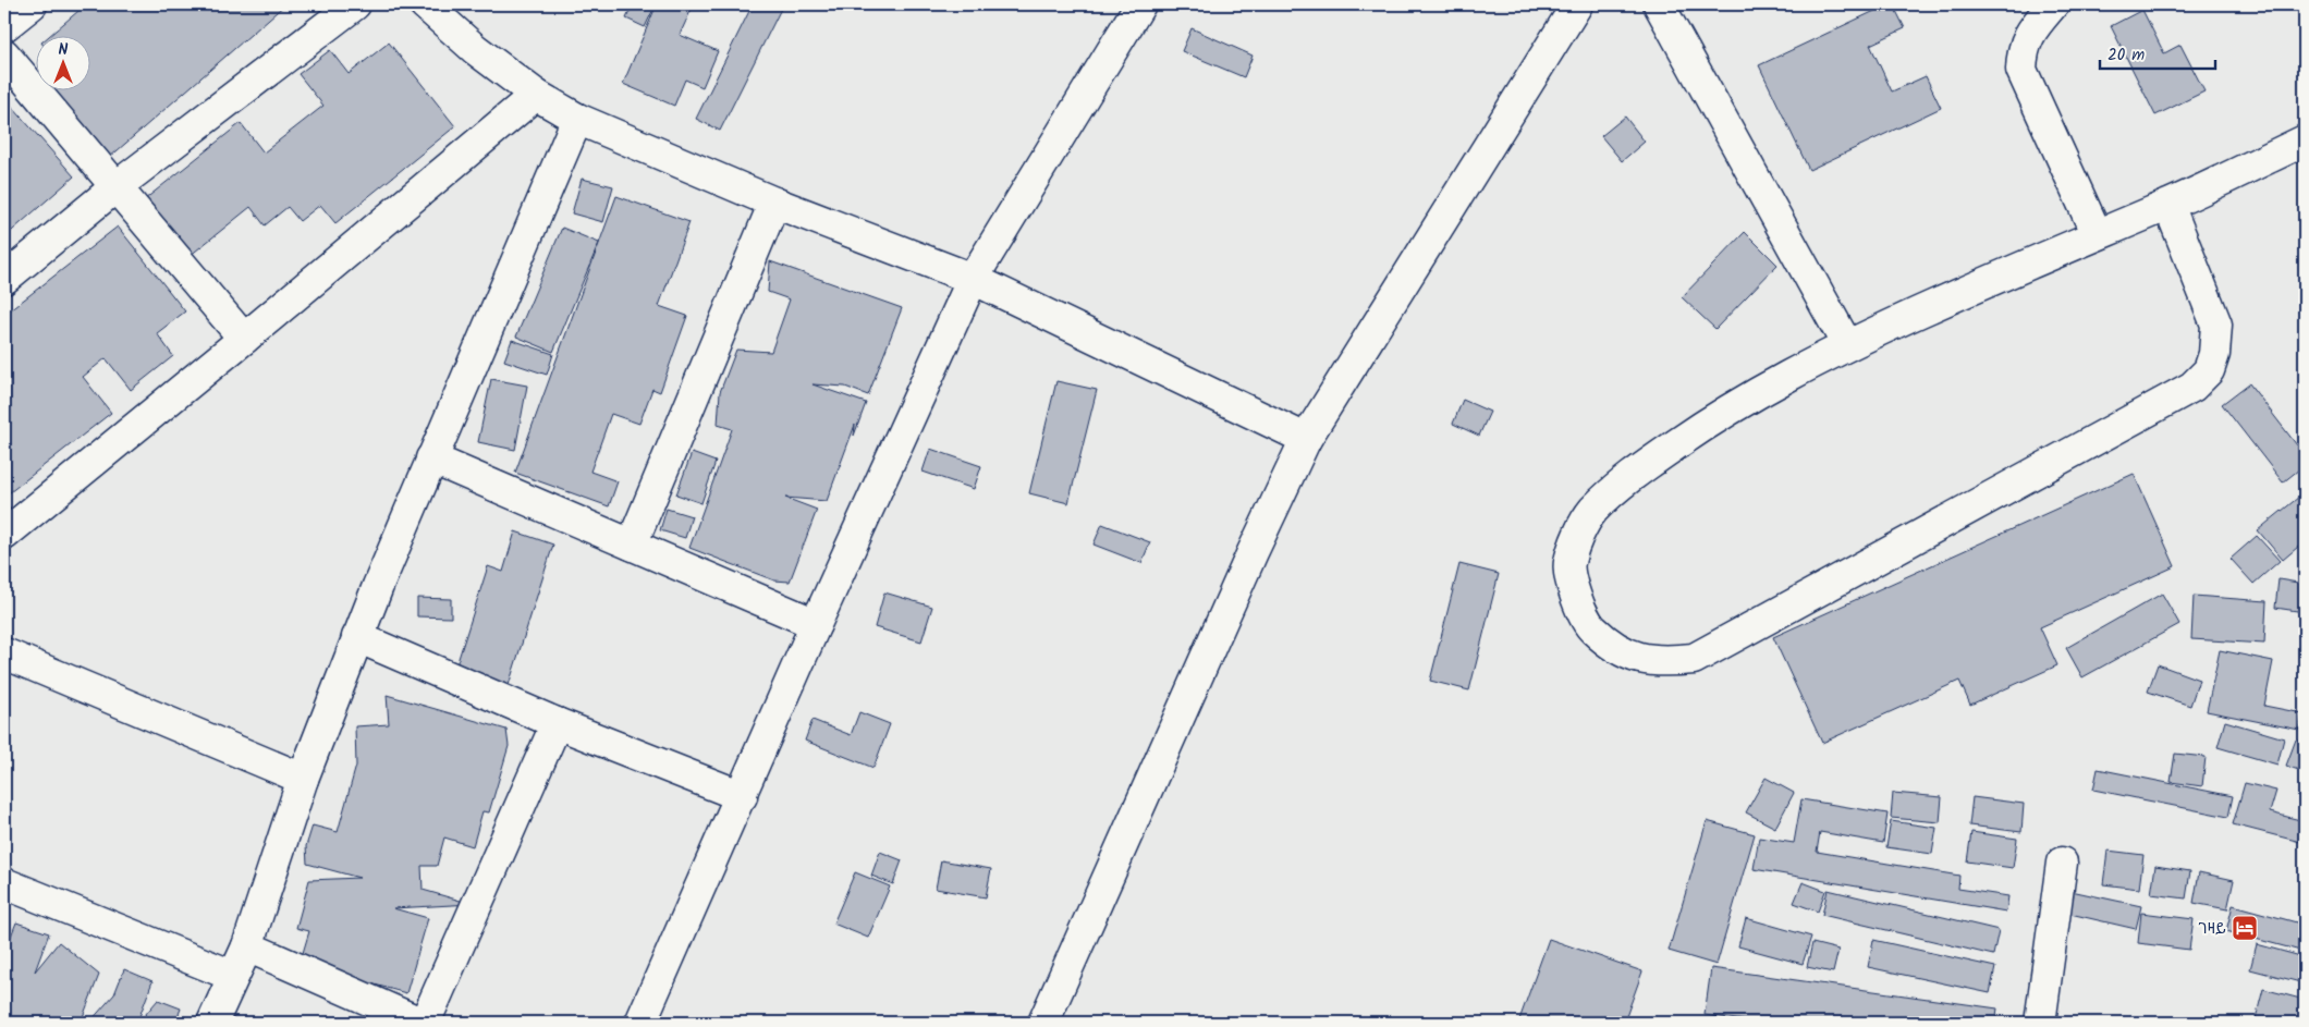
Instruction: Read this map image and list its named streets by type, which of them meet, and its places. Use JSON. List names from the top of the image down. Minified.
{"places":{"hotel":["ገዛይ"]},"scale_bar":"20 m","north":"top"}
